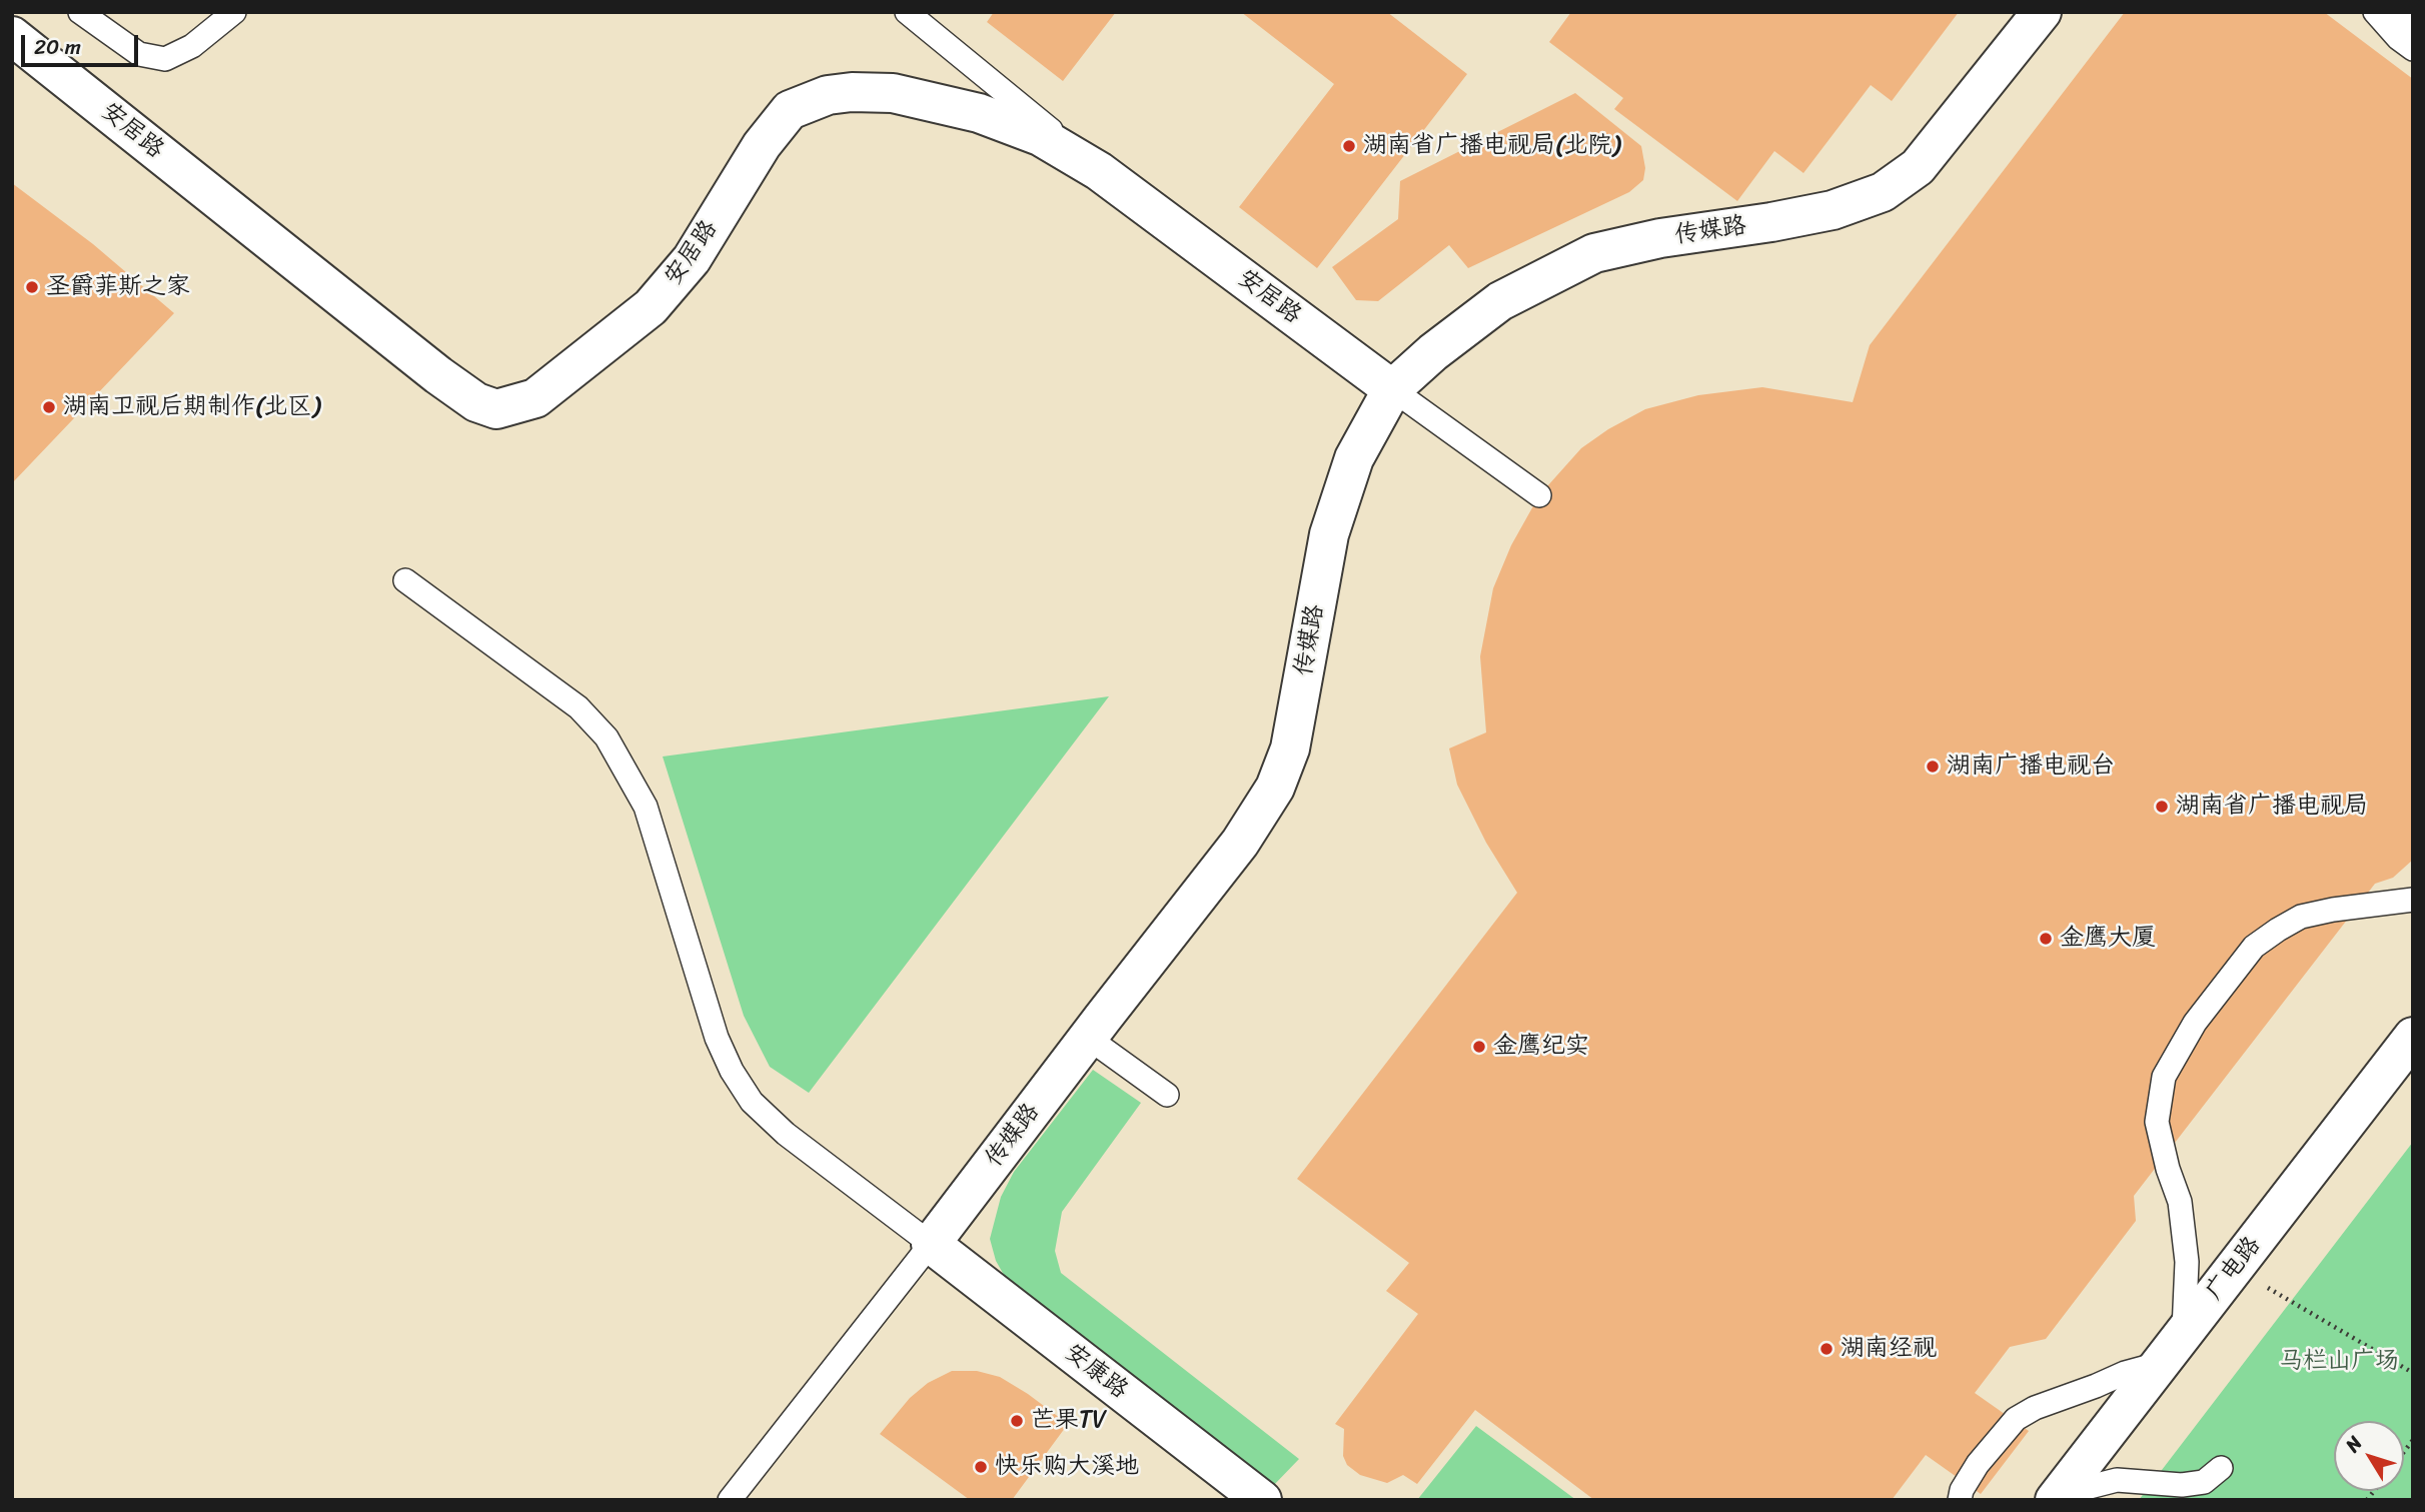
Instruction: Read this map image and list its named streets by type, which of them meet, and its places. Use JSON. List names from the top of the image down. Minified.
{"streets":{"street":["安居路","传媒路","广电路","安康路"]},"crossings":[["安居路","传媒路"],["传媒路","安康路"]],"parks":["马栏山广场"],"places":["湖南省广播电视局(北院)","圣爵菲斯之家","湖南卫视后期制作(北区)","湖南广播电视台","湖南省广播电视局","金鹰大厦","金鹰纪实","湖南经视","芒果TV","快乐购大溪地"],"scale_bar":"20 m","north":"top left"}
